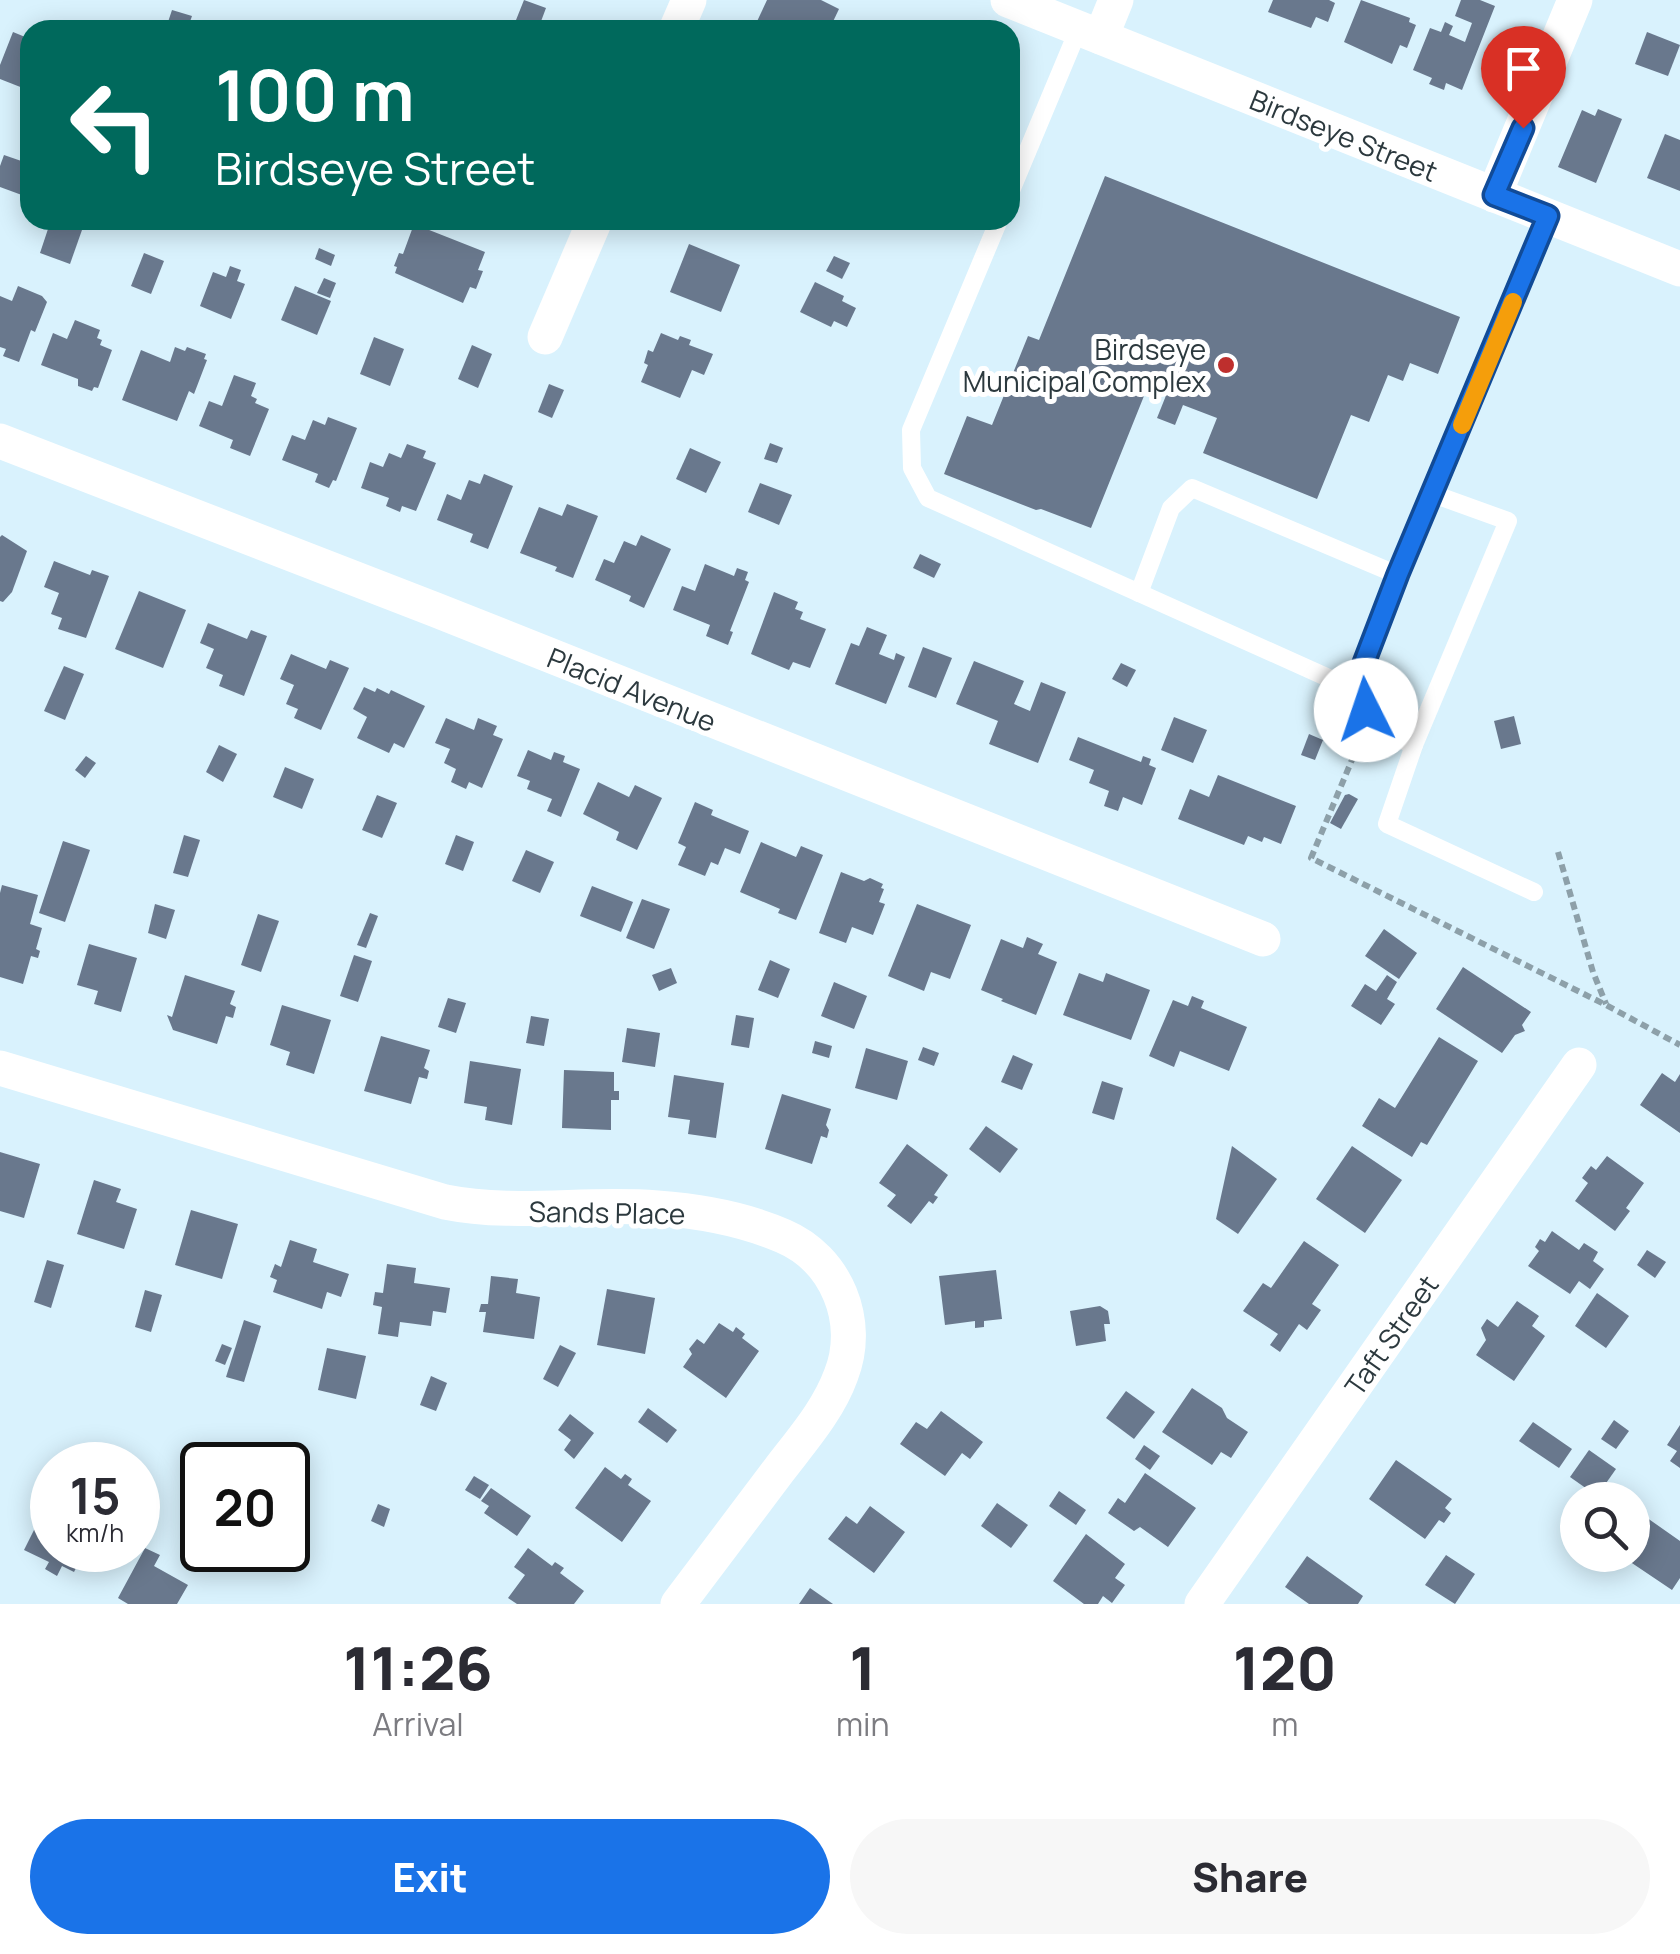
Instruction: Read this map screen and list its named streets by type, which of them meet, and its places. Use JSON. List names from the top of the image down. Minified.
{"streets":{"street":["Birdseye Street","Placid Avenue","Sands Place","Taft Street"]},"places":["Birdseye Municipal Complex"],"page":{"turn":["100 m","Birdseye Street"],"speed":"15 km/h","limit":"20","eta":["11:26","Arrival","1","min","120","m"],"buttons":["Exit","Share"]}}
